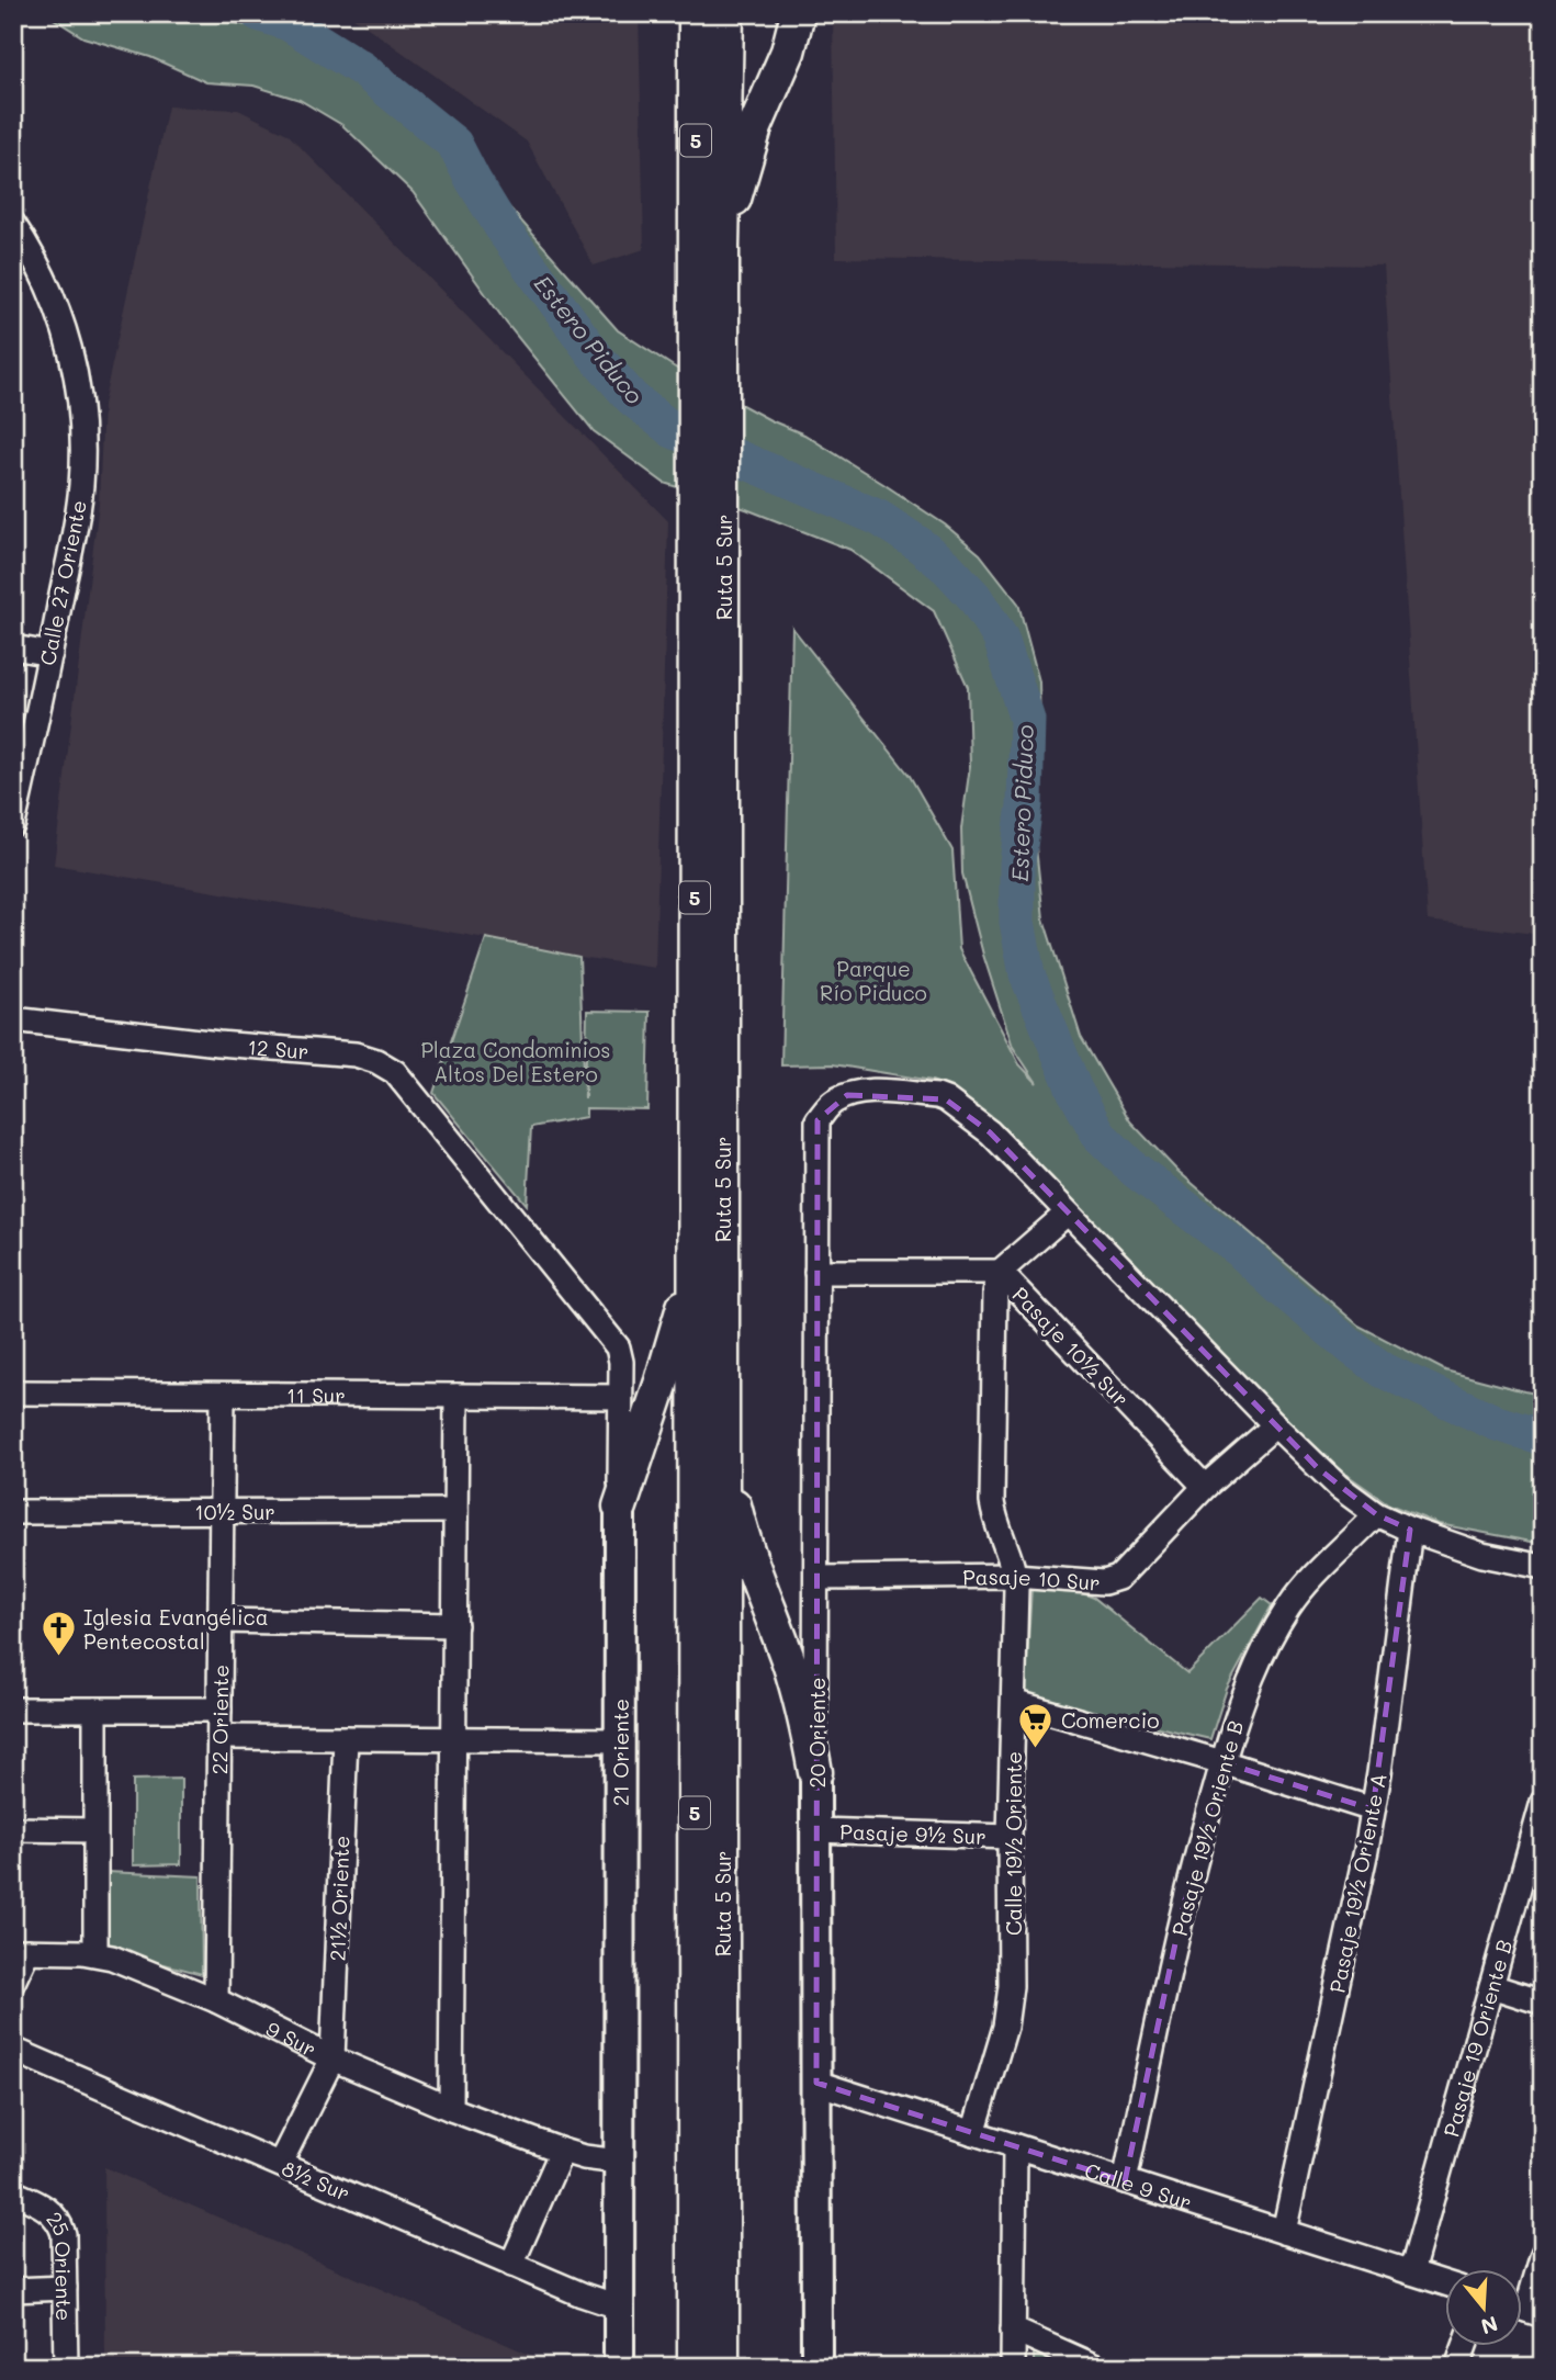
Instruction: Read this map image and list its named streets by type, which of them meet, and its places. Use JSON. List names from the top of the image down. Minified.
{"streets":{"highway":["5","Ruta 5 Sur"],"main road":["20 Oriente","21 Oriente"],"street":["Calle 27 Oriente","12 Sur","Pasaje 10½ Sur","11 Sur","10½ Sur","Pasaje 10 Sur","22 Oriente","Pasaje 19½ Oriente B","Pasaje 9½ Sur","Calle 19½ Oriente","Pasaje 19½ Oriente A","21½ Oriente","9 Sur","Pasaje 19 Oriente B","8½ Sur","Calle 9 Sur","25 Oriente"]},"crossings":[["12 Sur","21 Oriente"],["Pasaje 10½ Sur","Pasaje 10 Sur"],["Pasaje 10½ Sur","20 Oriente"],["Pasaje 10½ Sur","Calle 19½ Oriente"],["11 Sur","22 Oriente"],["11 Sur","21 Oriente"],["10½ Sur","22 Oriente"],["Pasaje 10 Sur","20 Oriente"],["Pasaje 10 Sur","Calle 19½ Oriente"],["22 Oriente","9 Sur"],["20 Oriente","Pasaje 9½ Sur"],["20 Oriente","Calle 9 Sur"],["21 Oriente","9 Sur"],["21 Oriente","8½ Sur"],["Pasaje 19½ Oriente B","Calle 9 Sur"],["Pasaje 9½ Sur","Calle 19½ Oriente"],["Calle 19½ Oriente","Calle 9 Sur"],["Pasaje 19½ Oriente A","Calle 9 Sur"],["21½ Oriente","9 Sur"],["Pasaje 19 Oriente B","Calle 9 Sur"]],"water":["Estero Piduco"],"parks":["Parque Río Piduco","Plaza Condominios Altos Del Estero"],"places":{"church":["Iglesia Evangélica Pentecostal"],"supermarket":["Comercio"]},"north":"bottom"}
